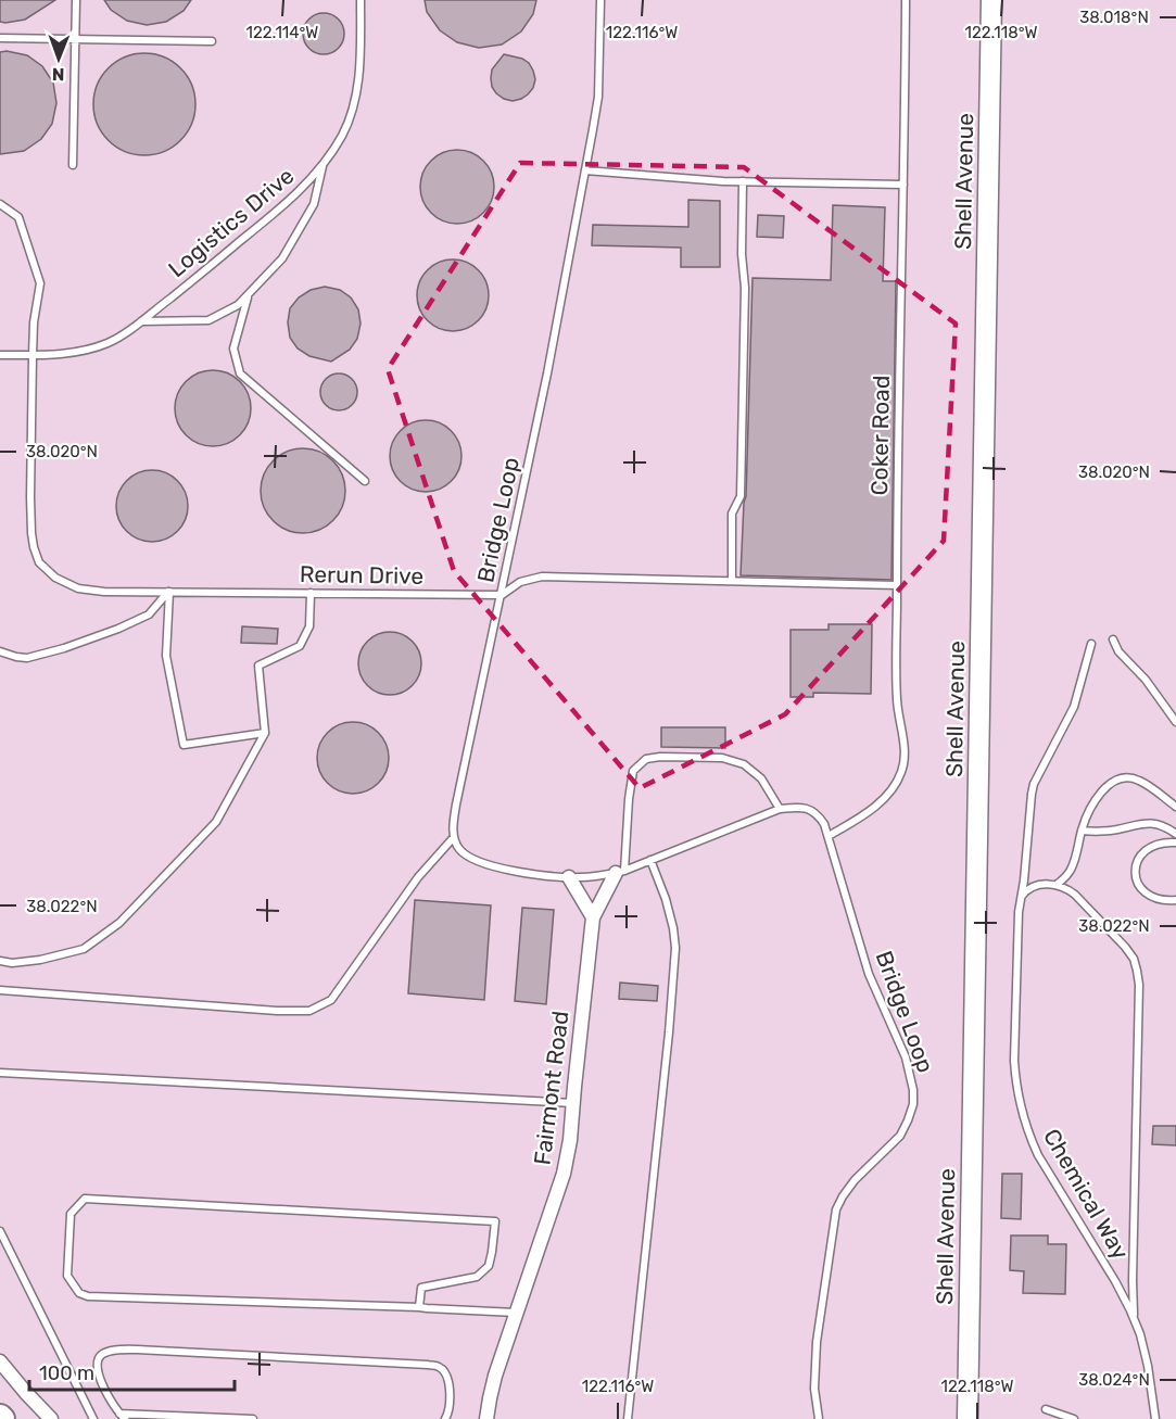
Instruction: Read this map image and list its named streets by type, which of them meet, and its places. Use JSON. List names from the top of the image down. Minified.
{"streets":{"street":["Shell Avenue","Fairmont Road"],"lane":["Logistics Drive","Coker Road","Bridge Loop","Rerun Drive","Chemical Way"]},"crossings":[["Logistics Drive","Rerun Drive"],["Coker Road","Bridge Loop"],["Coker Road","Rerun Drive"],["Bridge Loop","Rerun Drive"],["Bridge Loop","Fairmont Road"]],"scale_bar":"100 m","north":"bottom","coordinates":["38.018°N","122.114°W","122.116°W","122.118°W","38.020°N","38.022°N","38.024°N"]}
